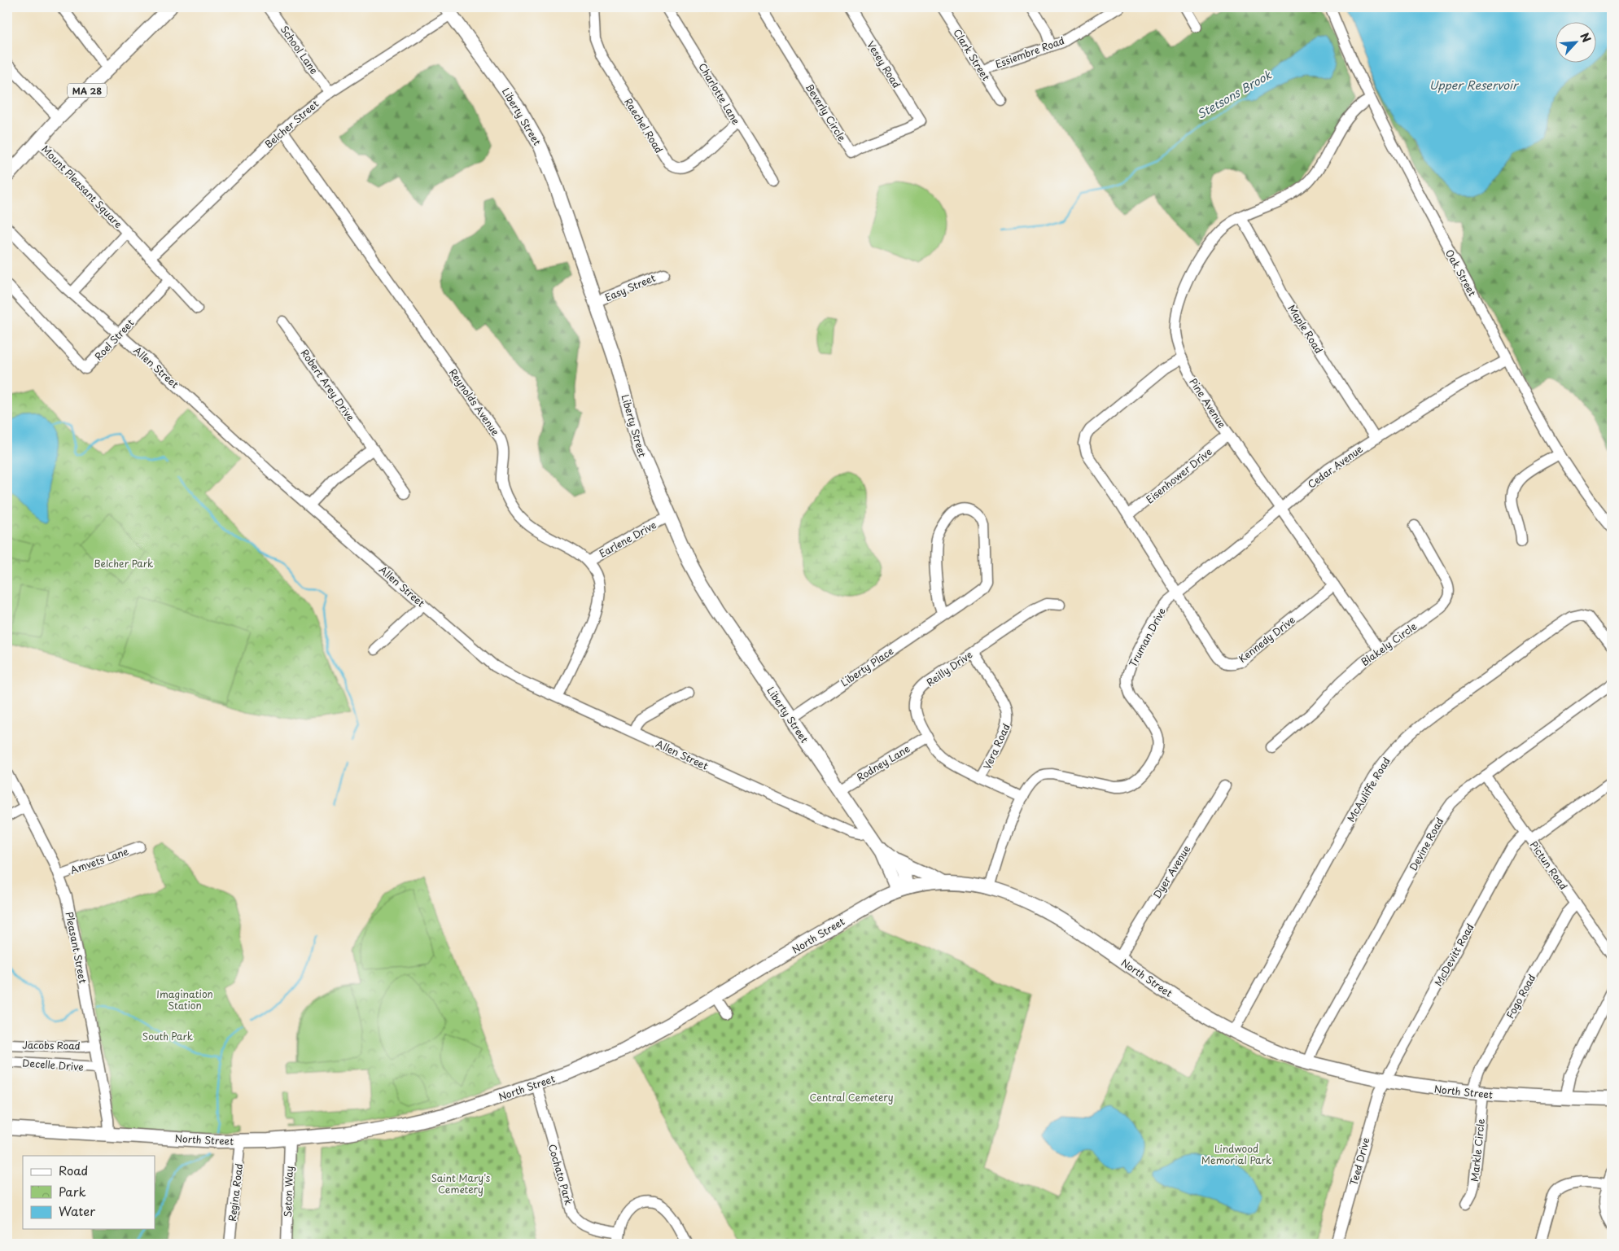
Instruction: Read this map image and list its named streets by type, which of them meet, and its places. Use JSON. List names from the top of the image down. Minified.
{"streets":{"main road":["MA 28","Liberty Street","North Street"],"street":["School Lane","Essiembre Road","Clark Street","Vesey Road","Charlotte Lane","Beverly Circle","Belcher Street","Raechel Road","Mount Pleasant Square","Oak Street","Easy Street","Maple Road","Roel Street","Allen Street","Robert Arey Drive","Reynolds Avenue","Pine Avenue","Cedar Avenue","Eisenhower Drive","Earlene Drive","Truman Drive","Kennedy Drive","Blakely Circle","Liberty Place","Reilly Drive","Vera Road","Rodney Lane","McAuliffe Road","Devine Road","Amvets Lane","Pictun Road","Dyer Avenue","Pleasant Street","McDevitt Road","Fogo Road","Jacobs Road","Decelle Drive","Markle Circle","Teed Drive","Cochato Park","Seton Way","Regina Road"]},"crossings":[["School Lane","Belcher Street"],["Essiembre Road","Clark Street"],["Vesey Road","Beverly Circle"],["MA 28","Mount Pleasant Square"],["Charlotte Lane","Raechel Road"],["Liberty Street","Belcher Street"],["Liberty Street","Easy Street"],["Liberty Street","Allen Street"],["Liberty Street","Earlene Drive"],["Liberty Street","Liberty Place"],["Liberty Street","Rodney Lane"],["Liberty Street","North Street"],["Belcher Street","Mount Pleasant Square"],["Belcher Street","Reynolds Avenue"],["Mount Pleasant Square","Roel Street"],["Mount Pleasant Square","Allen Street"],["Oak Street","Pine Avenue"],["Oak Street","Cedar Avenue"],["Maple Road","Pine Avenue"],["Maple Road","Cedar Avenue"],["Roel Street","Allen Street"],["Allen Street","Reynolds Avenue"],["Reynolds Avenue","Earlene Drive"],["Pine Avenue","Cedar Avenue"],["Pine Avenue","Eisenhower Drive"],["Pine Avenue","Kennedy Drive"],["Pine Avenue","Blakely Circle"],["Cedar Avenue","Truman Drive"],["Cedar Avenue","Kennedy Drive"],["Truman Drive","Kennedy Drive"],["Truman Drive","Reilly Drive"],["Truman Drive","North Street"],["Reilly Drive","Vera Road"],["Reilly Drive","Rodney Lane"],["Vera Road","Rodney Lane"],["McAuliffe Road","North Street"],["Devine Road","Pictun Road"],["Devine Road","North Street"],["Amvets Lane","Pleasant Street"],["Pictun Road","McDevitt Road"],["Pictun Road","Fogo Road"],["Dyer Avenue","North Street"],["North Street","Pleasant Street"],["North Street","McDevitt Road"],["North Street","Fogo Road"],["North Street","Markle Circle"],["North Street","Teed Drive"],["North Street","Cochato Park"],["North Street","Seton Way"],["North Street","Regina Road"],["Pleasant Street","Jacobs Road"],["Pleasant Street","Decelle Drive"],["McDevitt Road","Teed Drive"],["Fogo Road","Markle Circle"]],"water":["Upper Reservoir","Stetsons Brook"],"parks":["Belcher Park","Imagination Station","South Park","Central Cemetery","Lindwood Memorial Park","Saint Mary's Cemetery"],"legend":["Road","Park","Water"],"north":"top right"}
